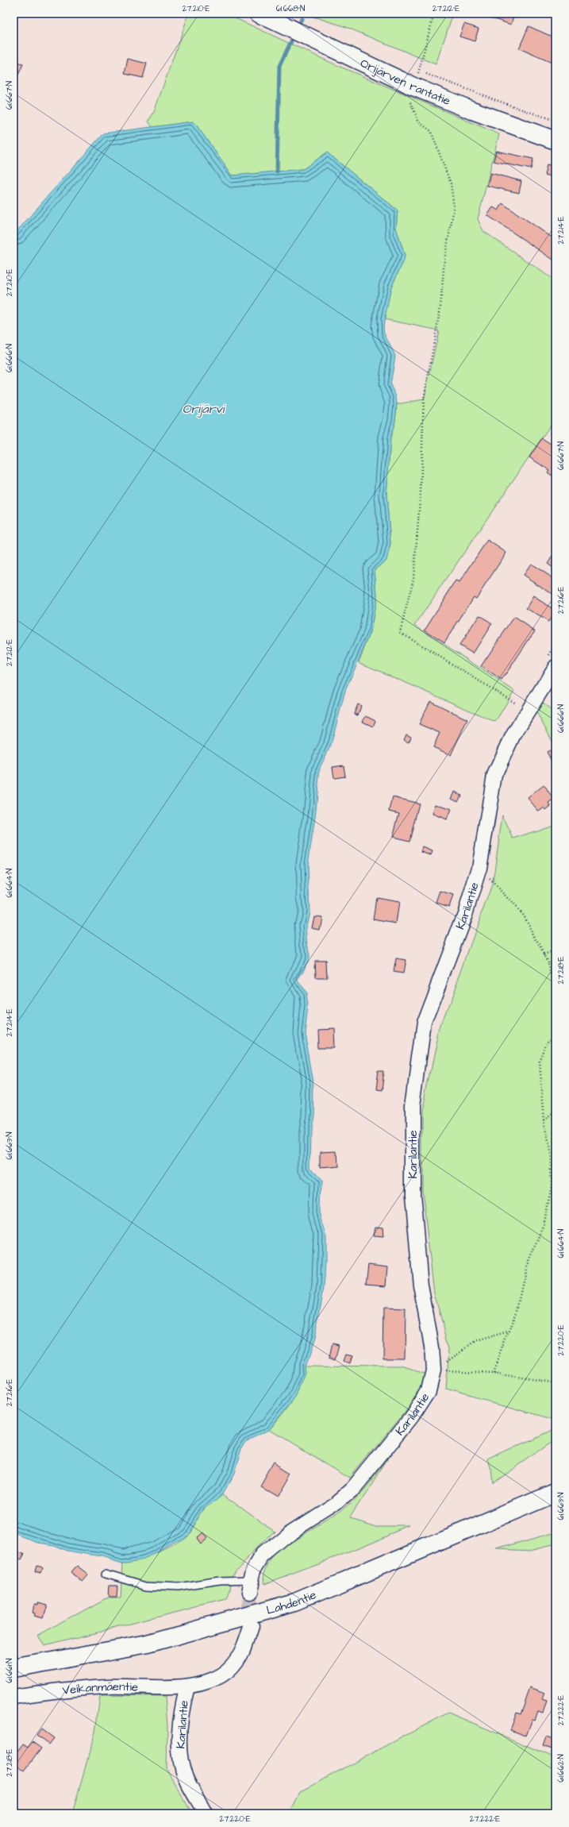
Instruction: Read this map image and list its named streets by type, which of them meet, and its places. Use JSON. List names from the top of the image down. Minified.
{"streets":{"main road":["Orijärven rantatie","Lahdentie"],"street":["Karilantie","Veikanmäentie"]},"crossings":[["Karilantie","Veikanmäentie"]],"water":["Orijärvi"],"coordinates":["27.210°E","61.668°N","27.212°E","61.667°N","27.214°E","61.666°N","27.216°E","61.664°N","27.218°E","61.663°N","27.220°E","61.661°N","27.222°E","61.662°N"]}
